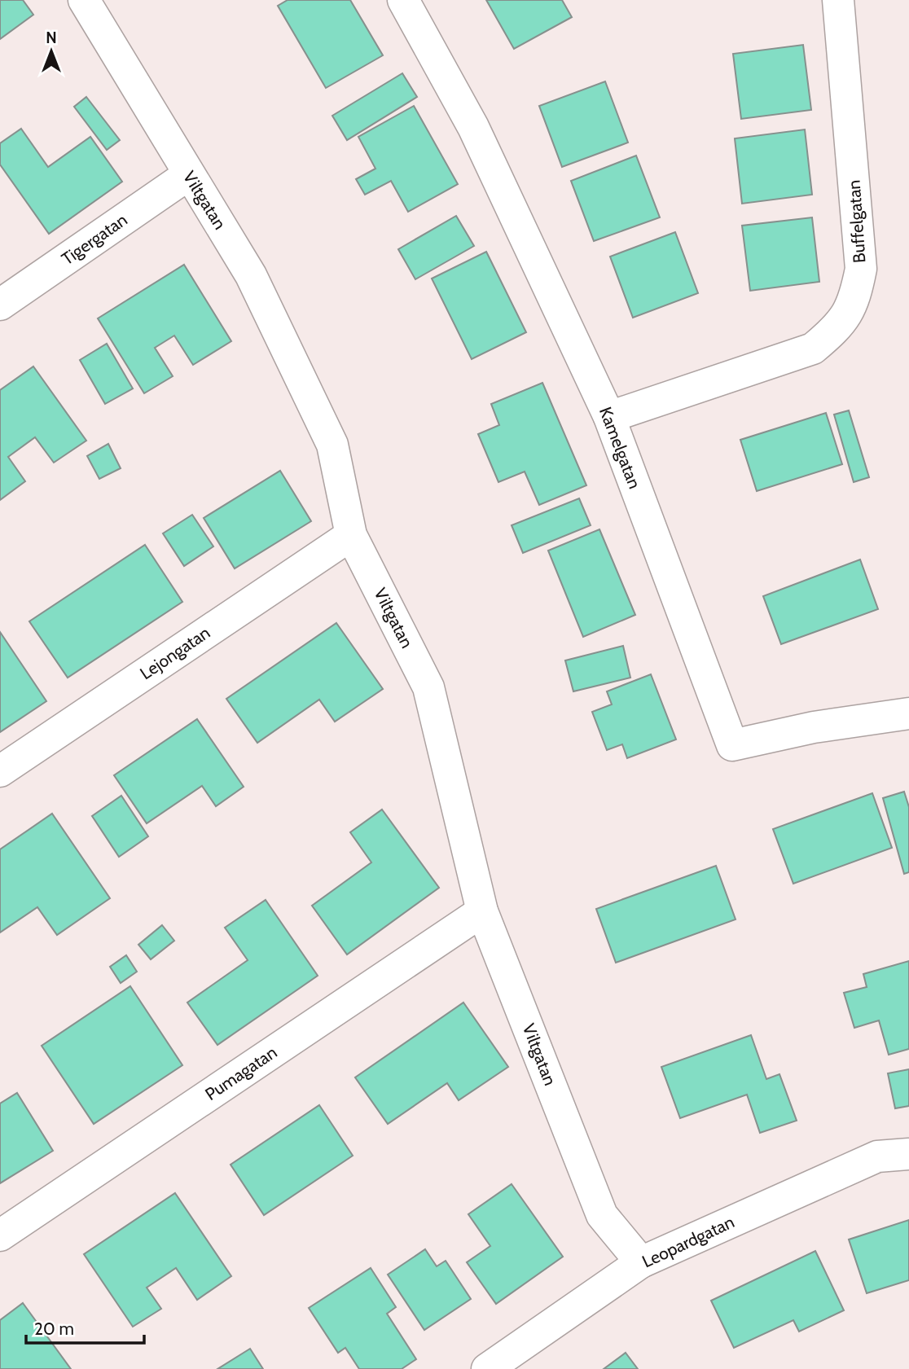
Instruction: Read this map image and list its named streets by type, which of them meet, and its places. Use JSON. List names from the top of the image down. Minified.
{"streets":{"street":["Viltgatan","Buffelgatan","Tigergatan","Kamelgatan","Lejongatan","Pumagatan","Leopardgatan"]},"crossings":[["Viltgatan","Tigergatan"],["Viltgatan","Lejongatan"],["Viltgatan","Pumagatan"],["Viltgatan","Leopardgatan"],["Buffelgatan","Kamelgatan"]],"scale_bar":"20 m","north":"top"}
